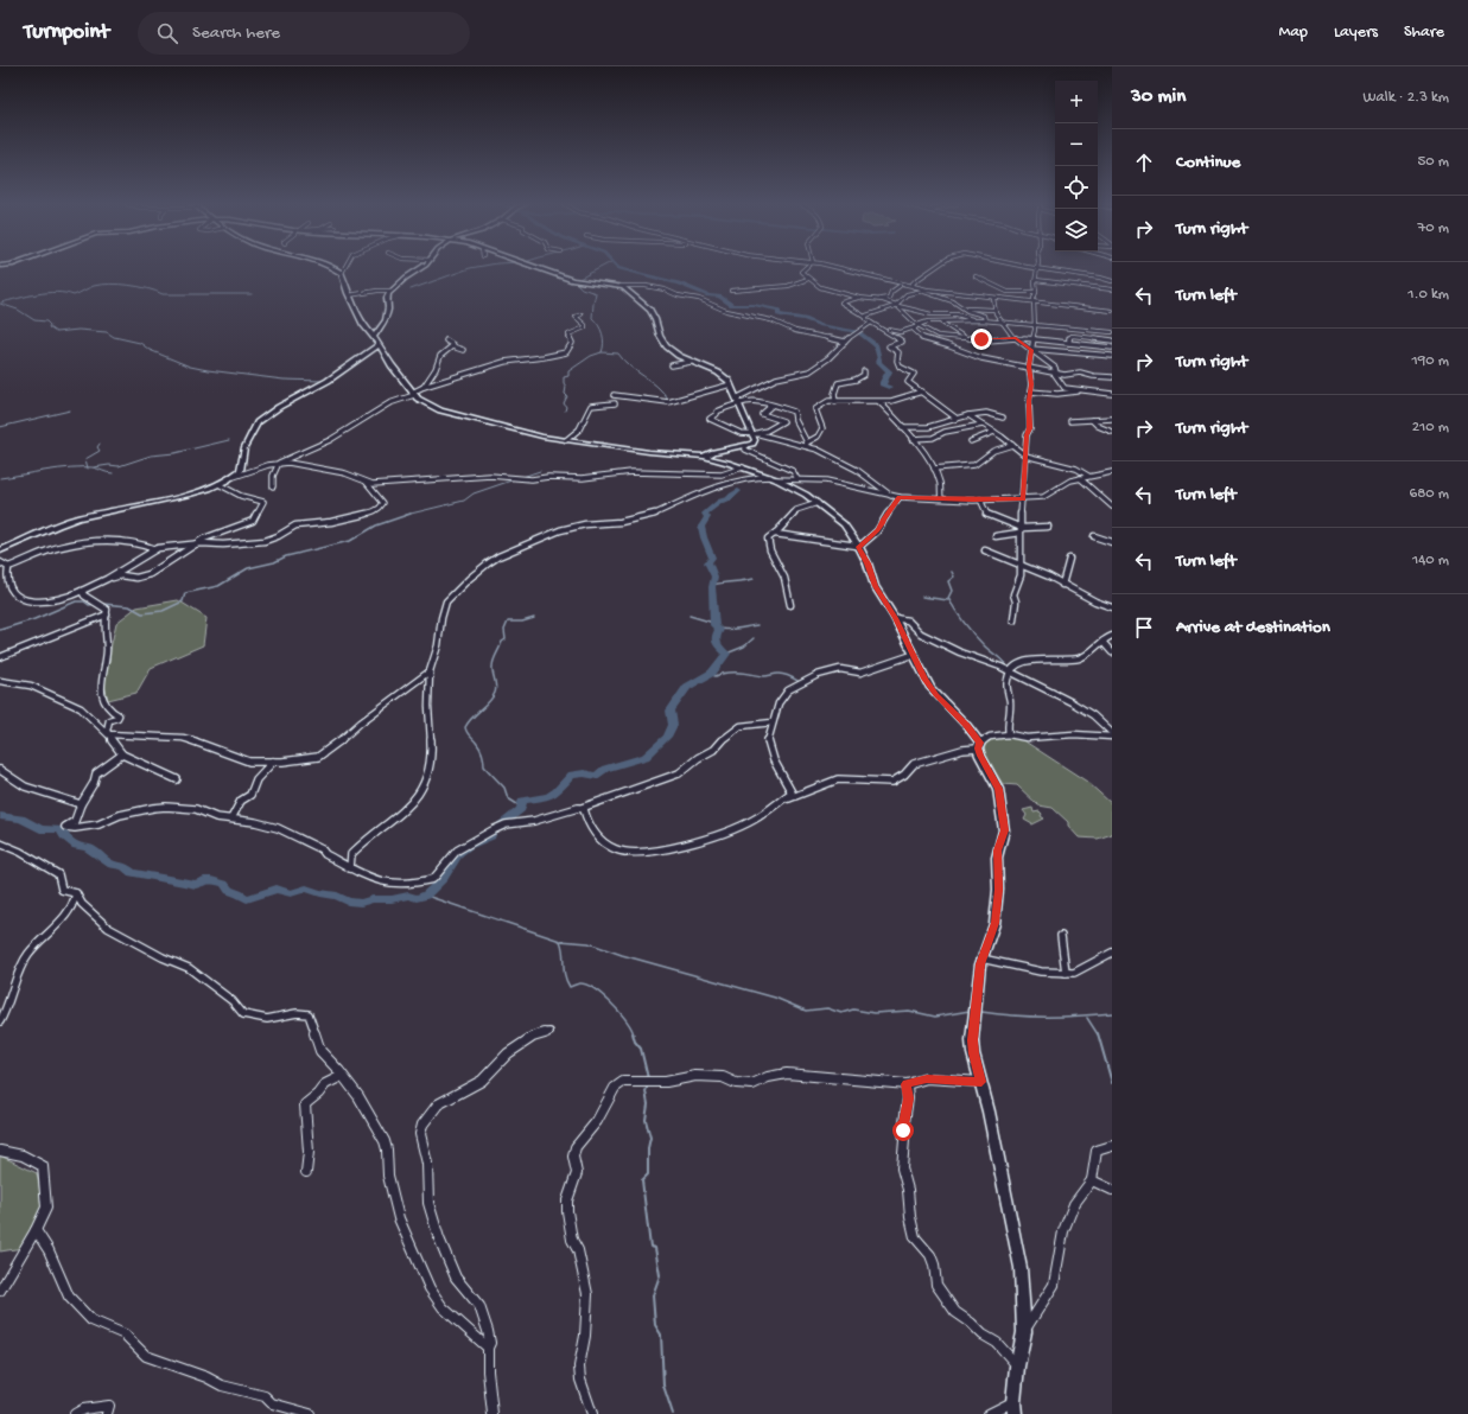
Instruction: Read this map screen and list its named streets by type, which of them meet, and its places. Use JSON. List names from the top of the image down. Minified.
{"page":{"header":"Turnpoint","search":"Search here","nav":["Map","Layers","Share"],"heading":["30 min","Walk · 2.3 km"],"map_buttons":["+","−"],"list":[["Continue","50 m"],["Turn right","70 m"],["Turn left","1.0 km"],["Turn right","190 m"],["Turn right","210 m"],["Turn left","680 m"],["Turn left","140 m"],"Arrive at destination"]}}
